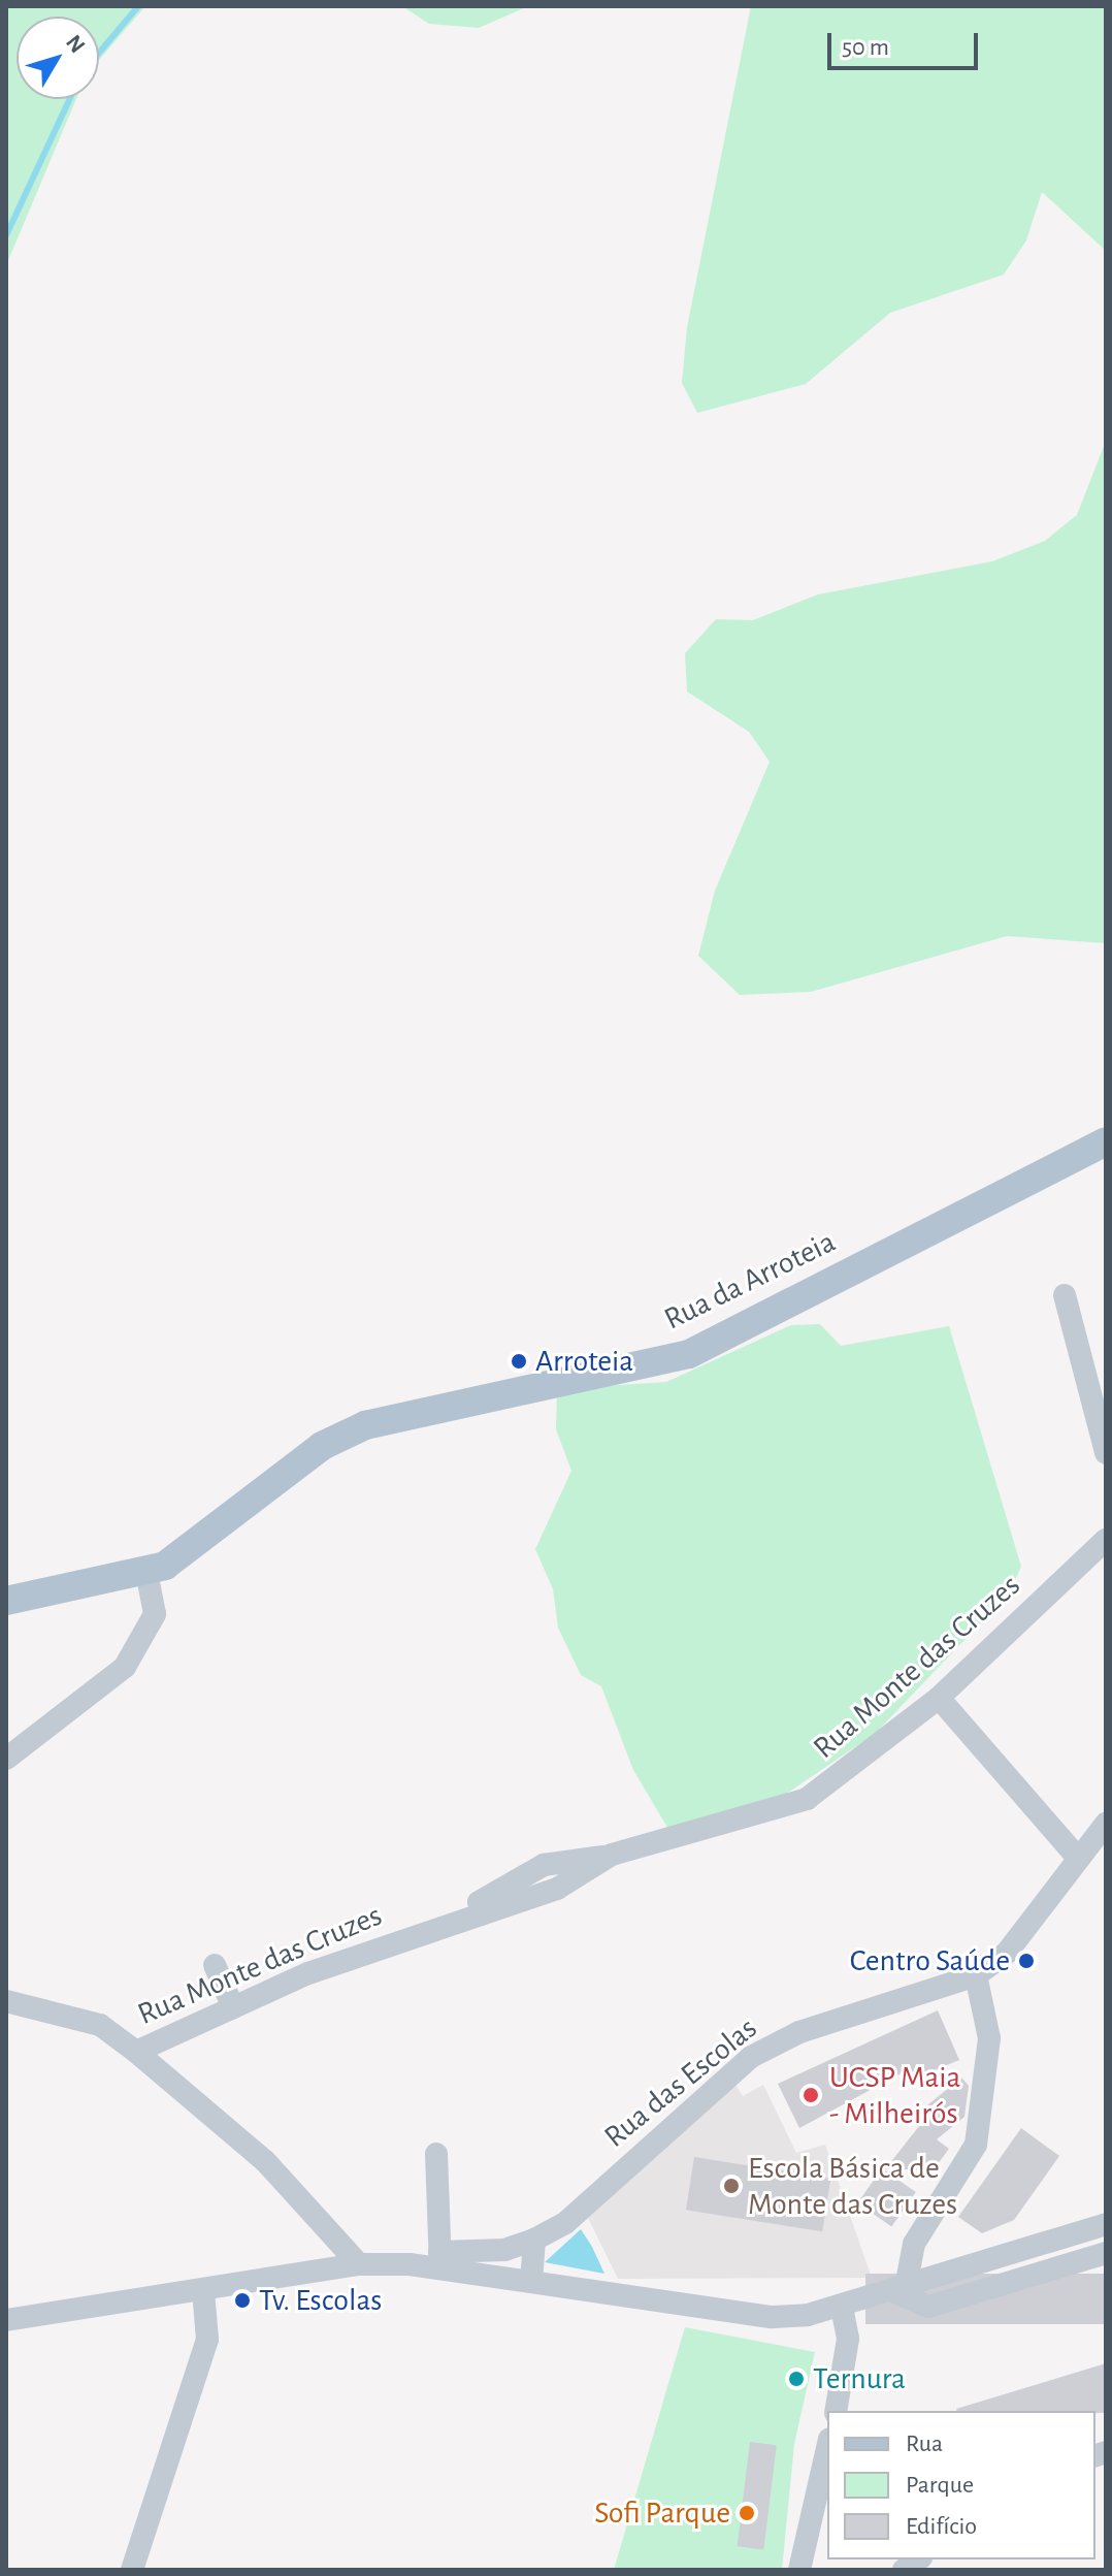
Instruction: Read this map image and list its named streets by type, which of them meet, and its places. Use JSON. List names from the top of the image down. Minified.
{"streets":{"main road":["Rua da Arroteia"],"street":["Rua Monte das Cruzes","Rua das Escolas"]},"places":["Arroteia","Centro Saúde","UCSP Maia - Milheirós","Escola Básica de Monte das Cruzes","Tv. Escolas","Ternura","Sofi Parque"],"legend":["Rua","Parque","Edifício"],"scale_bar":"50 m","north":"top right"}
